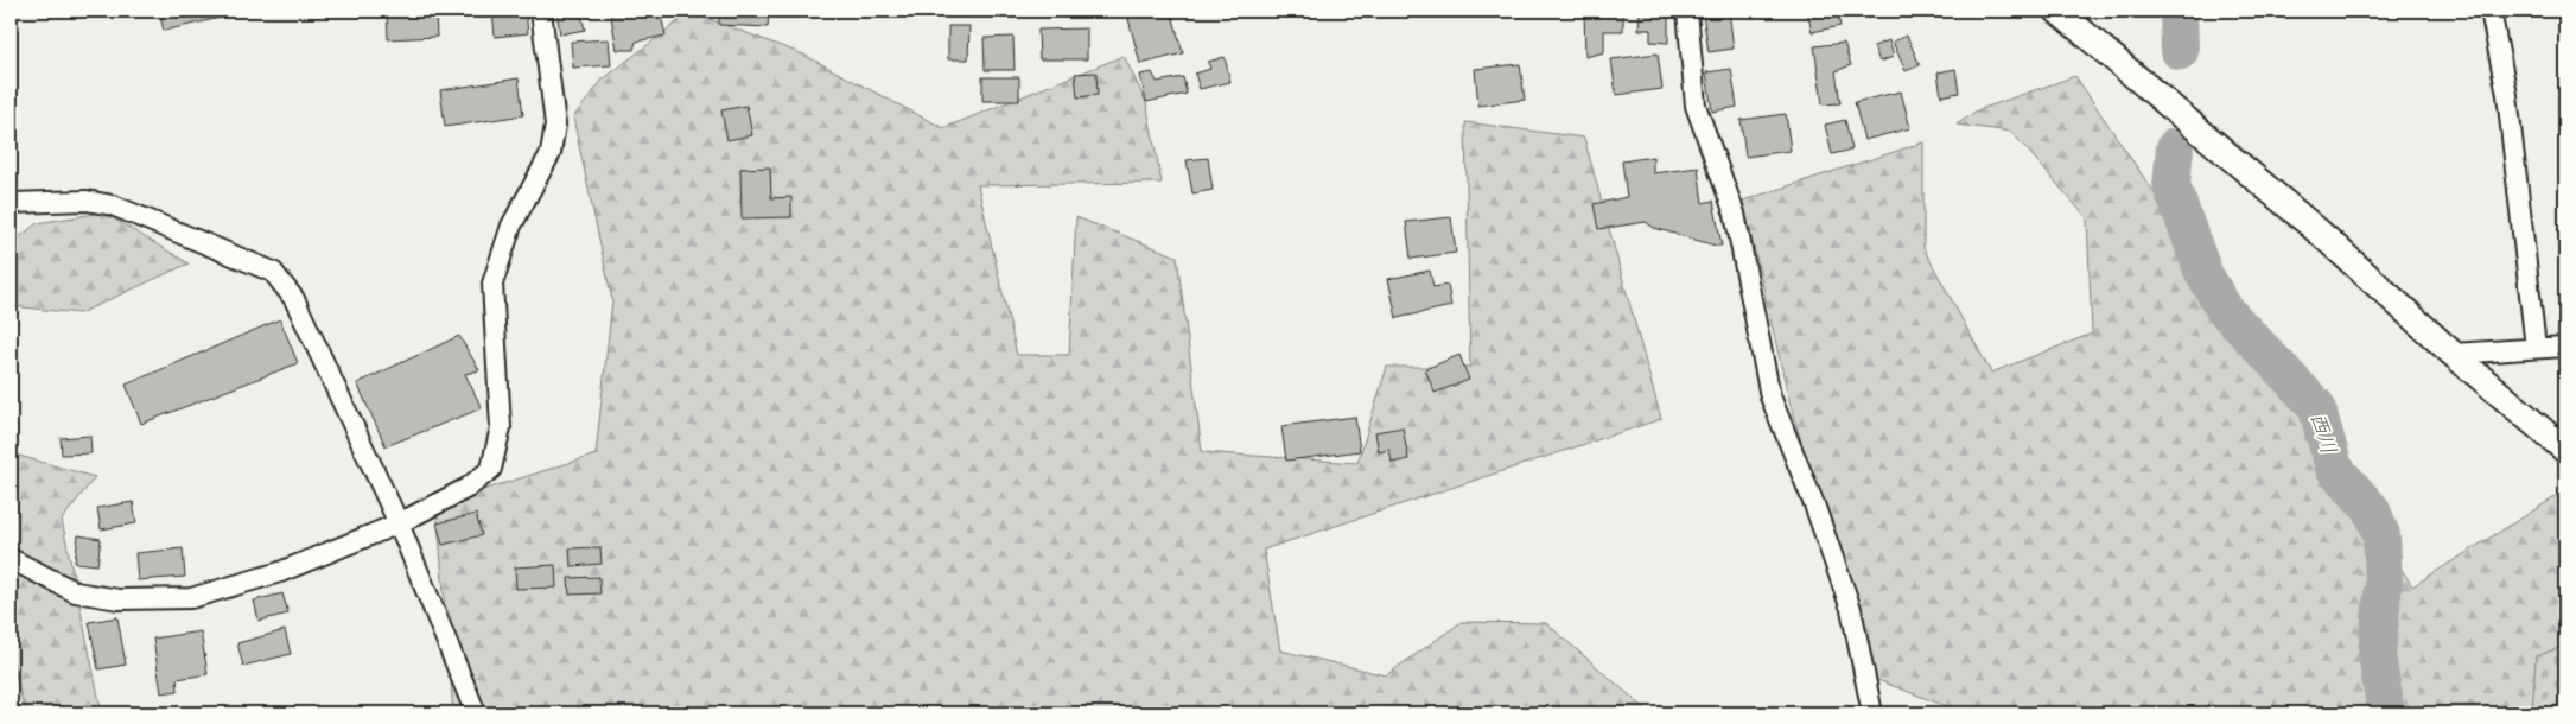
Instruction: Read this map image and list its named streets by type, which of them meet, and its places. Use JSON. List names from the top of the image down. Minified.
{"water":["西川"]}
